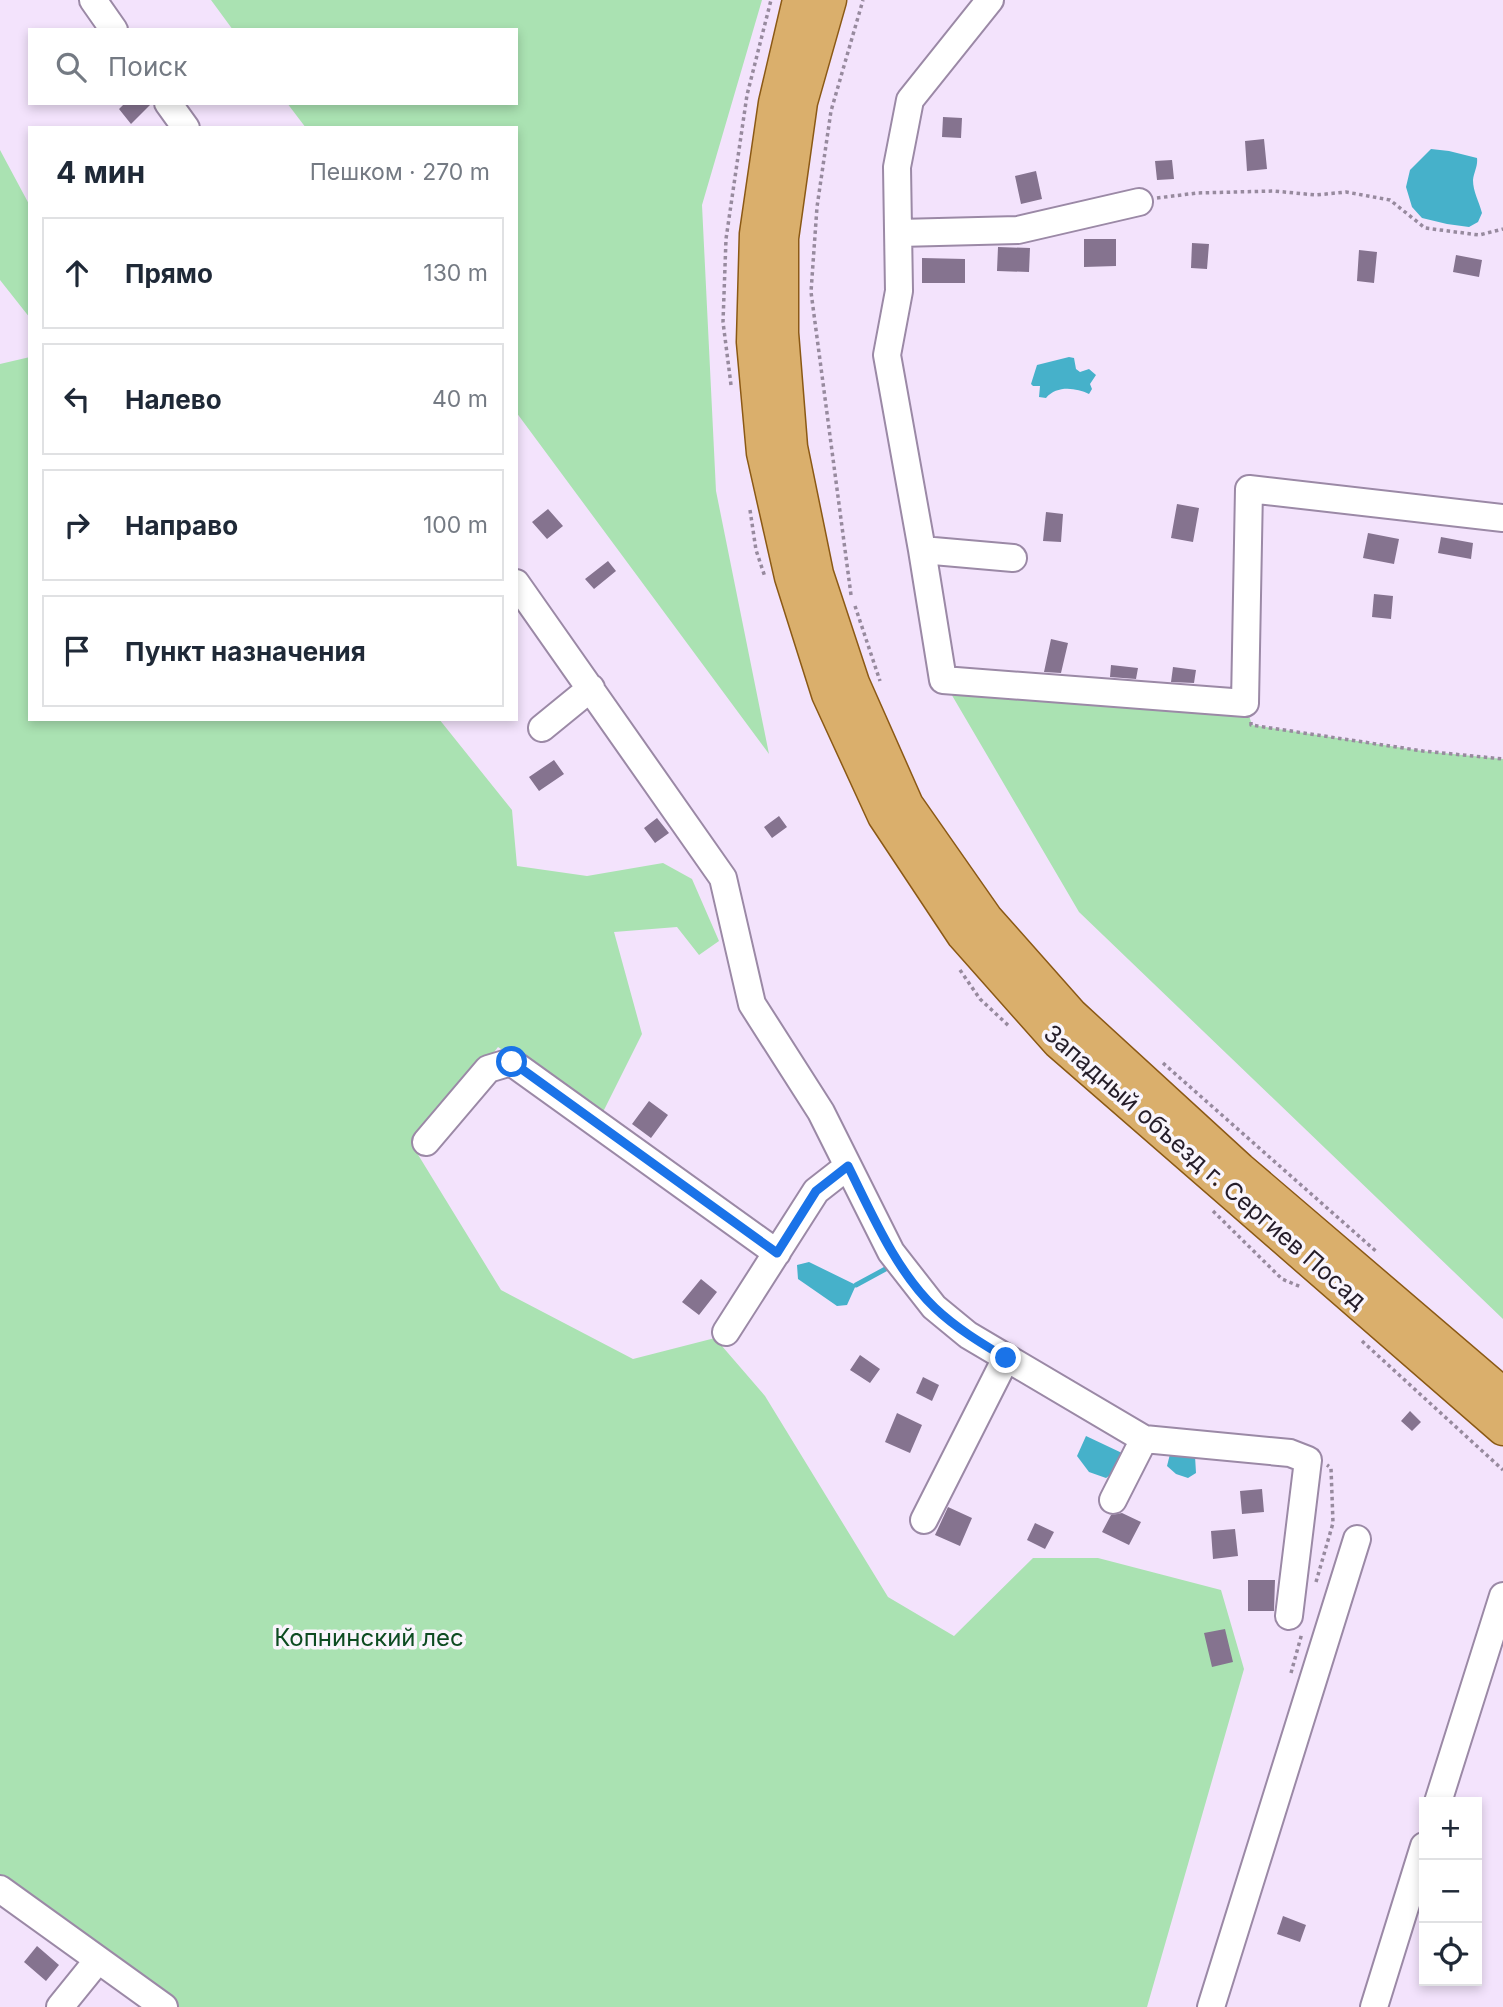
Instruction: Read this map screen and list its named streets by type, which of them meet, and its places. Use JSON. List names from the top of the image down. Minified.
{"streets":{"main road":["Западный объезд г. Сергиев Посад"]},"parks":["Копнинский лес"],"page":{"search":"Поиск","heading":["4 мин","Пешком · 270 m"],"list":[["Прямо","130 m"],["Налево","40 m"],["Направо","100 m"],"Пункт назначения"],"map_buttons":["+","−"]}}
